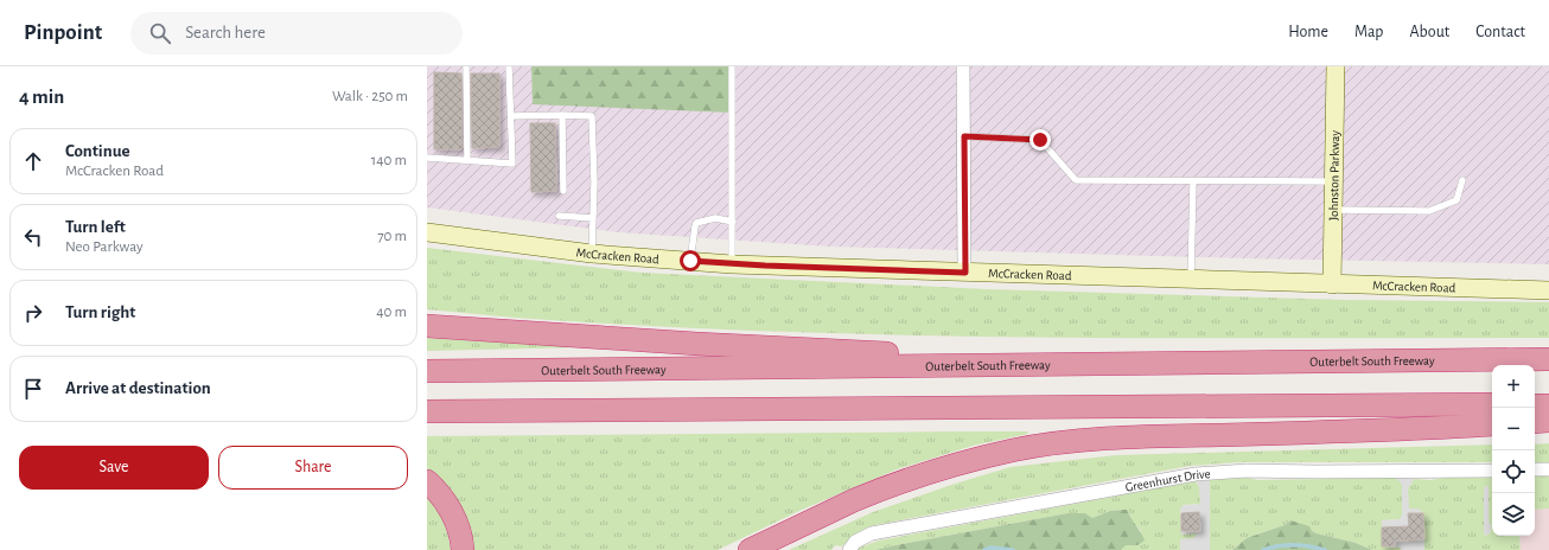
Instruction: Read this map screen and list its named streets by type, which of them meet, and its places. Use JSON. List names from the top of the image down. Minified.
{"streets":{"highway":["Outerbelt South Freeway"],"street":["Johnston Parkway","McCracken Road","Greenhurst Drive"]},"crossings":[["Johnston Parkway","McCracken Road"]],"page":{"header":"Pinpoint","search":"Search here","nav":["Home","Map","About","Contact"],"heading":["4 min","Walk · 250 m"],"list":[["Continue","McCracken Road","140 m"],["Turn left","Neo Parkway","70 m"],["Turn right","40 m"],"Arrive at destination"],"map_buttons":["+","−"],"buttons":["Save","Share"]}}
